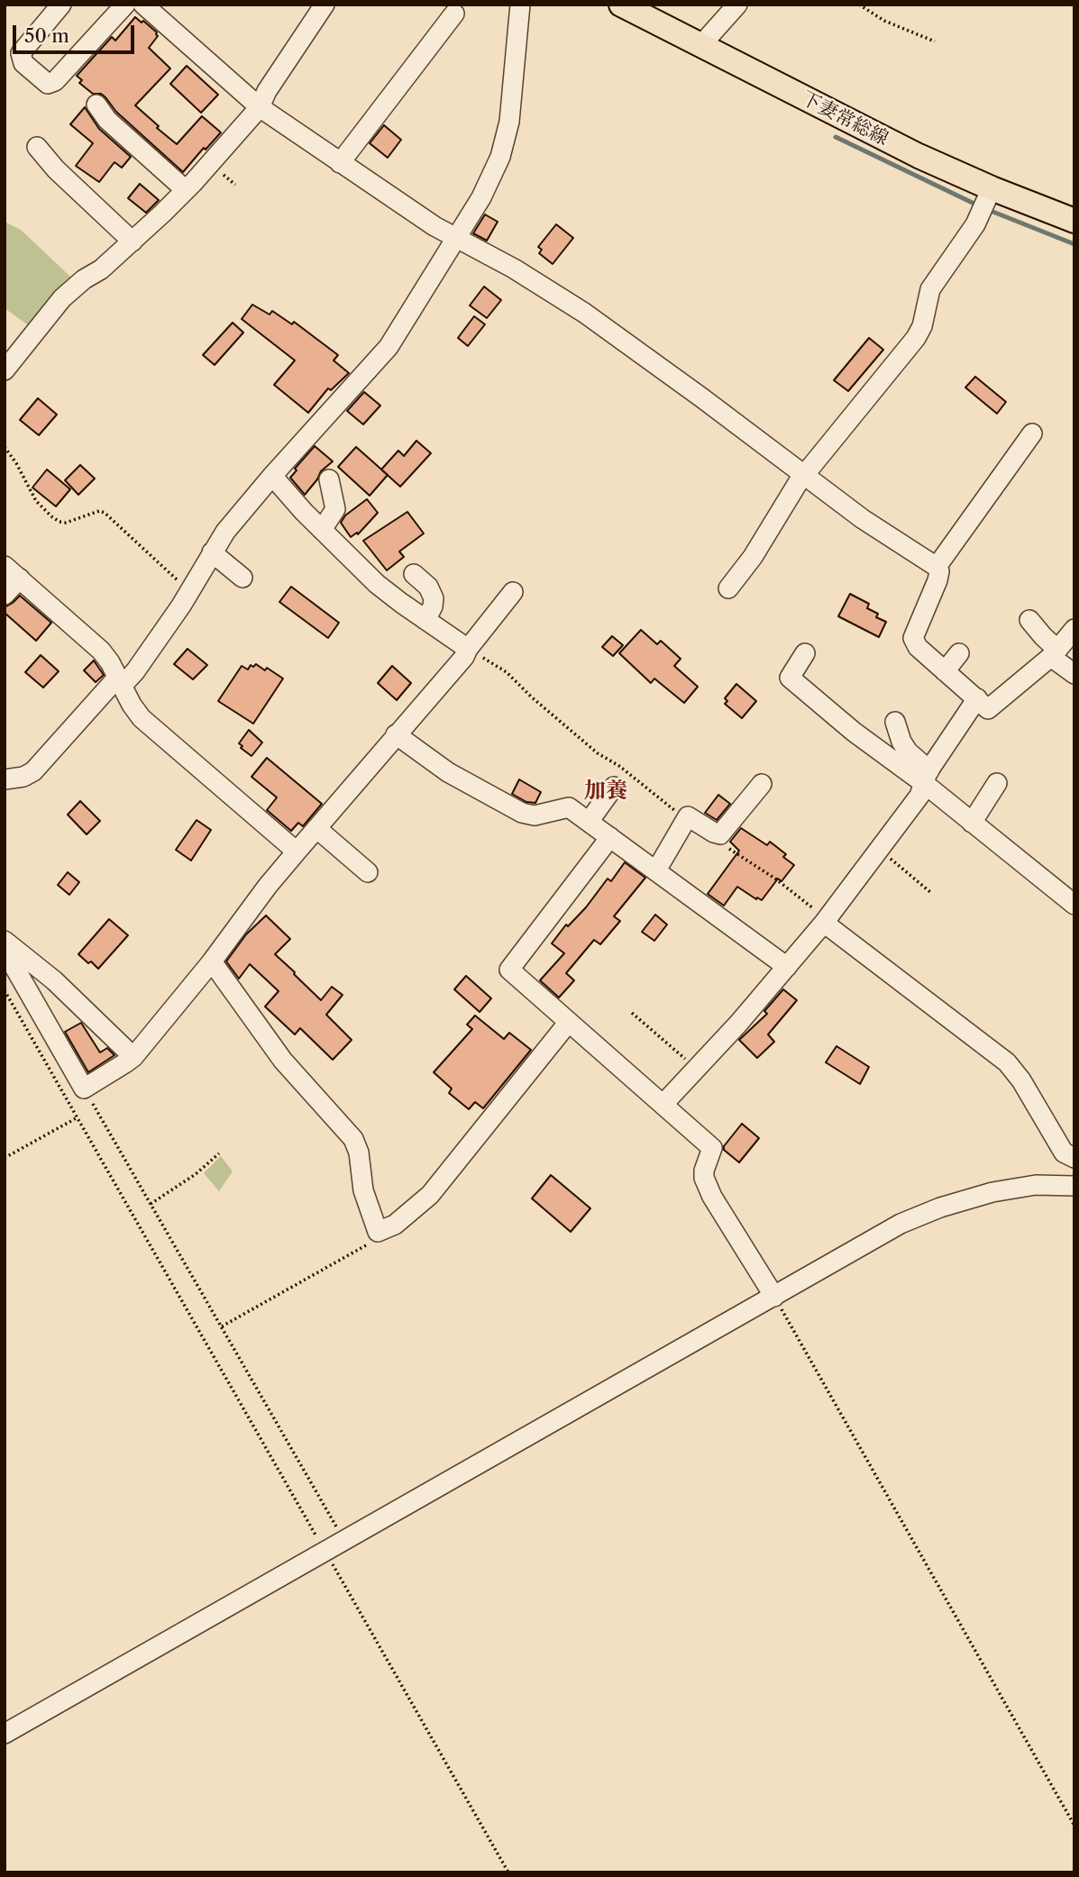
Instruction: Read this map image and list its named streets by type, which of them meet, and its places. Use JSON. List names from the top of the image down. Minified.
{"streets":{"main road":["下妻常総線"]},"districts":["加養"],"scale_bar":"50 m"}
